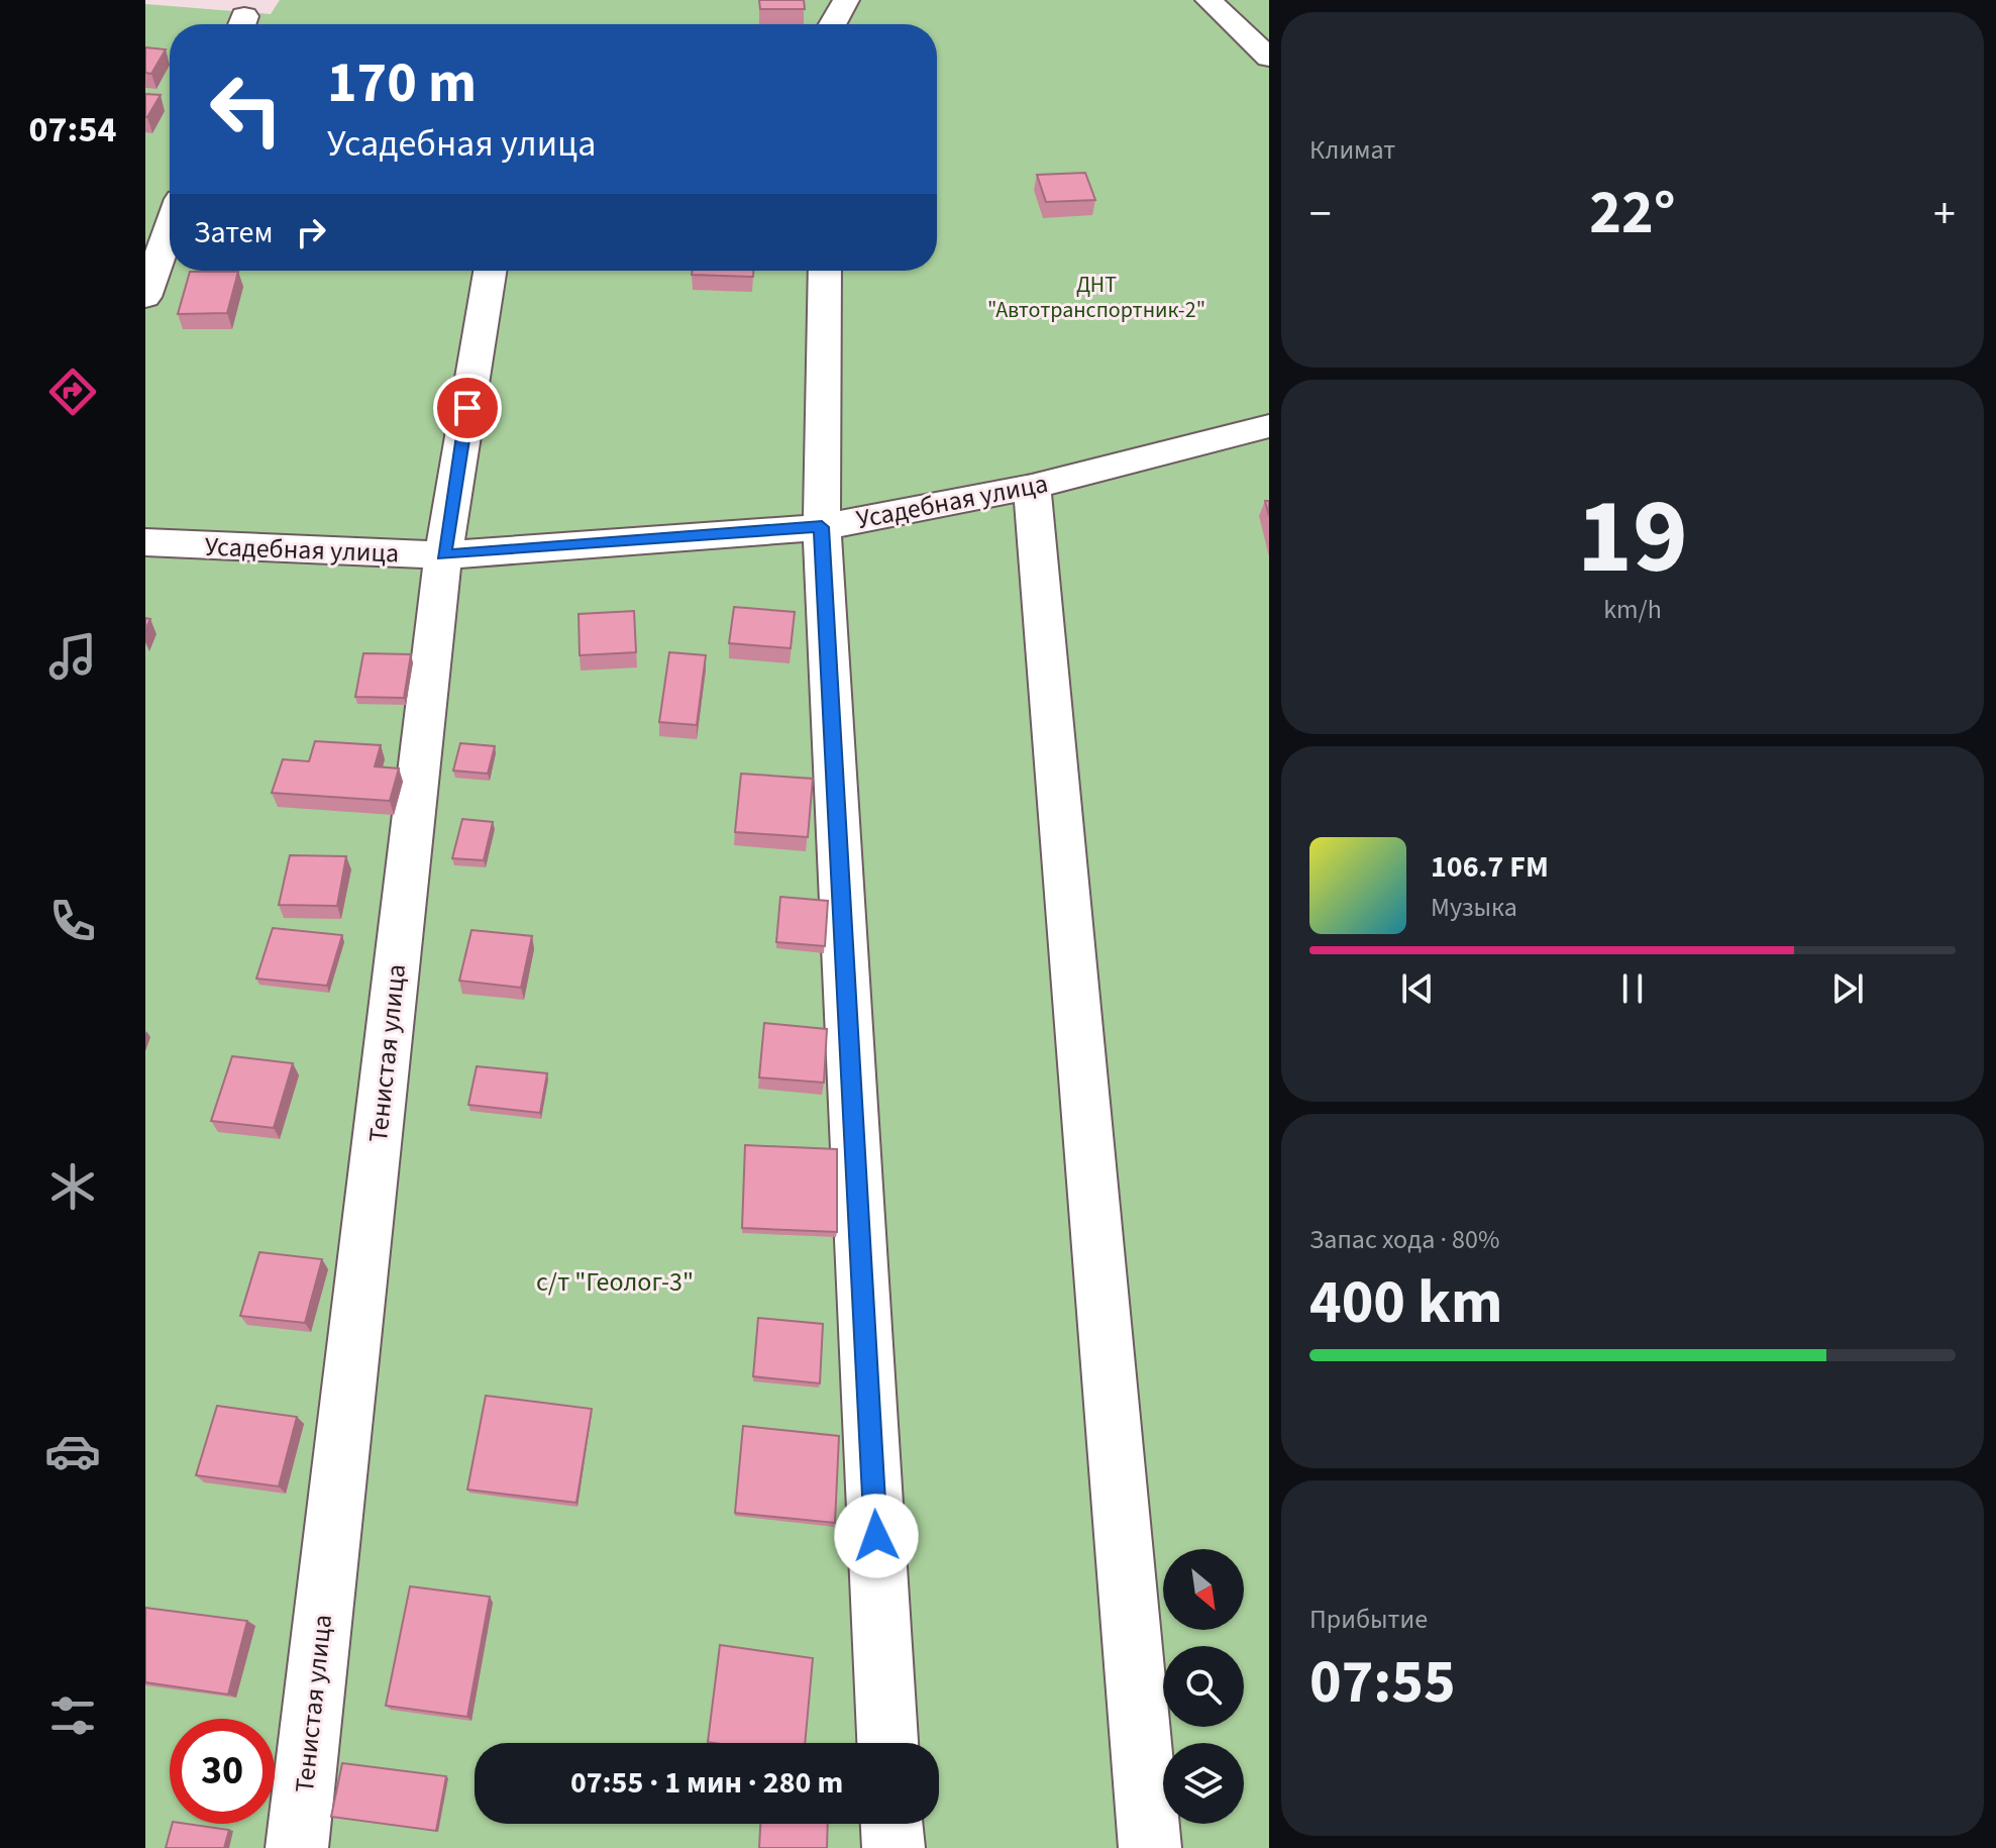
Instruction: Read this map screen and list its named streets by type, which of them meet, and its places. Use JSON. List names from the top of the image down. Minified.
{"streets":{"street":["Усадебная улица","Тенистая улица"]},"crossings":[["Усадебная улица","Тенистая улица"]],"parks":["ДНТ \"Автотранспортник-2\"","с/т \"Геолог-3\""],"north":"bottom right","page":{"tabs":"07:54","tile":["Климат",["19","km/h"],["Запас хода · 80%","400 km"],["Прибытие","07:55"]],"turn":["170 m","Усадебная улица"],"heat":["−","22°","+"],"then":"Затем","song":["106.7 FM","Музыка"],"limit":"30","trip":"07:55 · 1 мин · 280 m"}}
